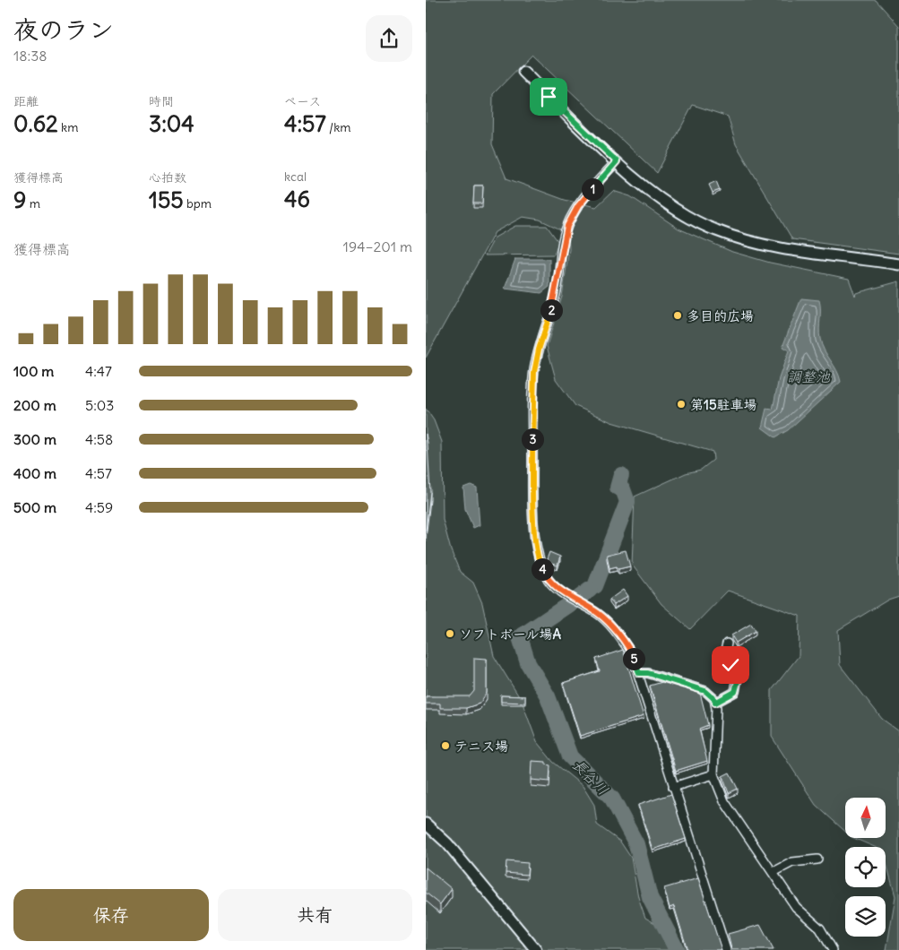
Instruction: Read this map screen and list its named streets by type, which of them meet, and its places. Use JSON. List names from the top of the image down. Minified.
{"water":["調整池","長谷川"],"places":["多目的広場","第15駐車場","ソフトボール場A","テニス場"],"north":"top","page":{"heading":["夜のラン","18:38"],"stats":[["距離","0.62 km"],["時間","3:04"],["ペース","4:57 /km"],["獲得標高","9 m"],["心拍数","155 bpm"],["kcal","46"]],"pins":["1","2","3","4","5"],"chart":["獲得標高","194–201 m"],"list":[{"name":"100 m","note":"4:47"},{"name":"200 m","note":"5:03"},{"name":"300 m","note":"4:58"},{"name":"400 m","note":"4:57"},{"name":"500 m","note":"4:59"}],"buttons":["保存","共有"]}}
